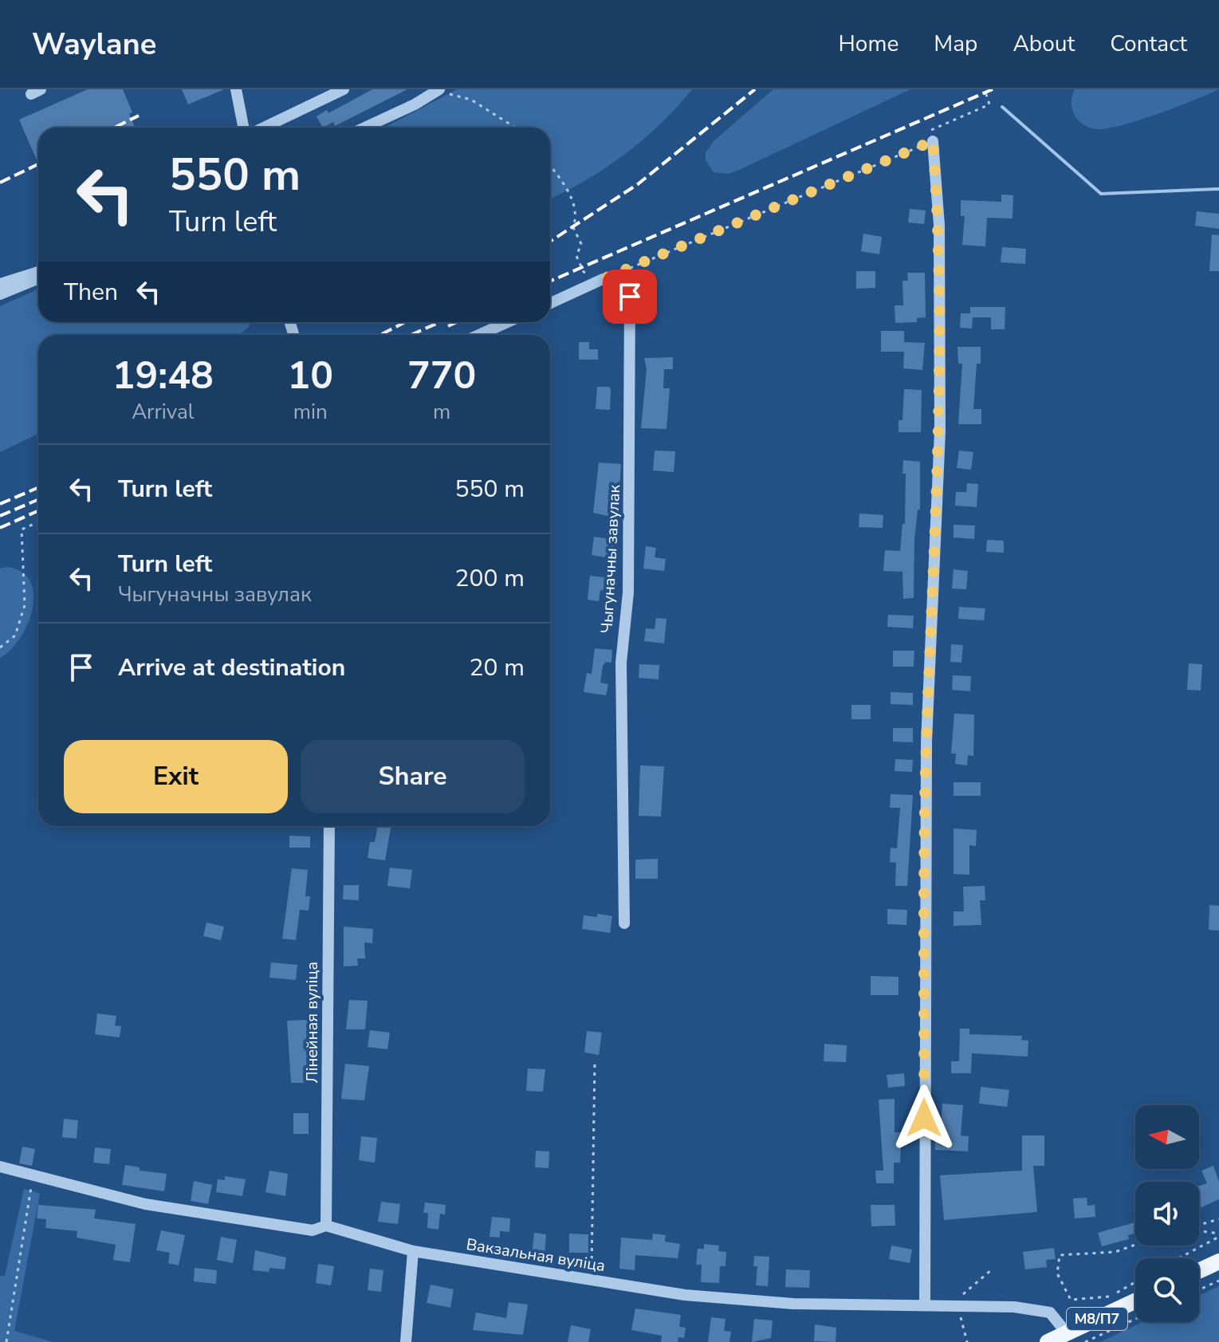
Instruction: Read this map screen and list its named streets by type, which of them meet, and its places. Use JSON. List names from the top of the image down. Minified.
{"streets":{"main road":["М8/П7"],"street":["Чыгуначны завулак","Лінейная вуліца","Вакзальная вуліца"]},"crossings":[["Лінейная вуліца","Вакзальная вуліца"],["Вакзальная вуліца","М8/П7"]],"north":"left","page":{"header":"Waylane","nav":["Home","Map","About","Contact"],"turn":["550 m","Turn left"],"then":"Then","eta":["19:48","Arrival","10","min","770","m"],"list":[{"name":"Turn left","value":"550 m"},{"name":"Turn left","note":"Чыгуначны завулак","value":"200 m"},{"name":"Arrive at destination","value":"20 m"}],"buttons":["Exit","Share"]}}
